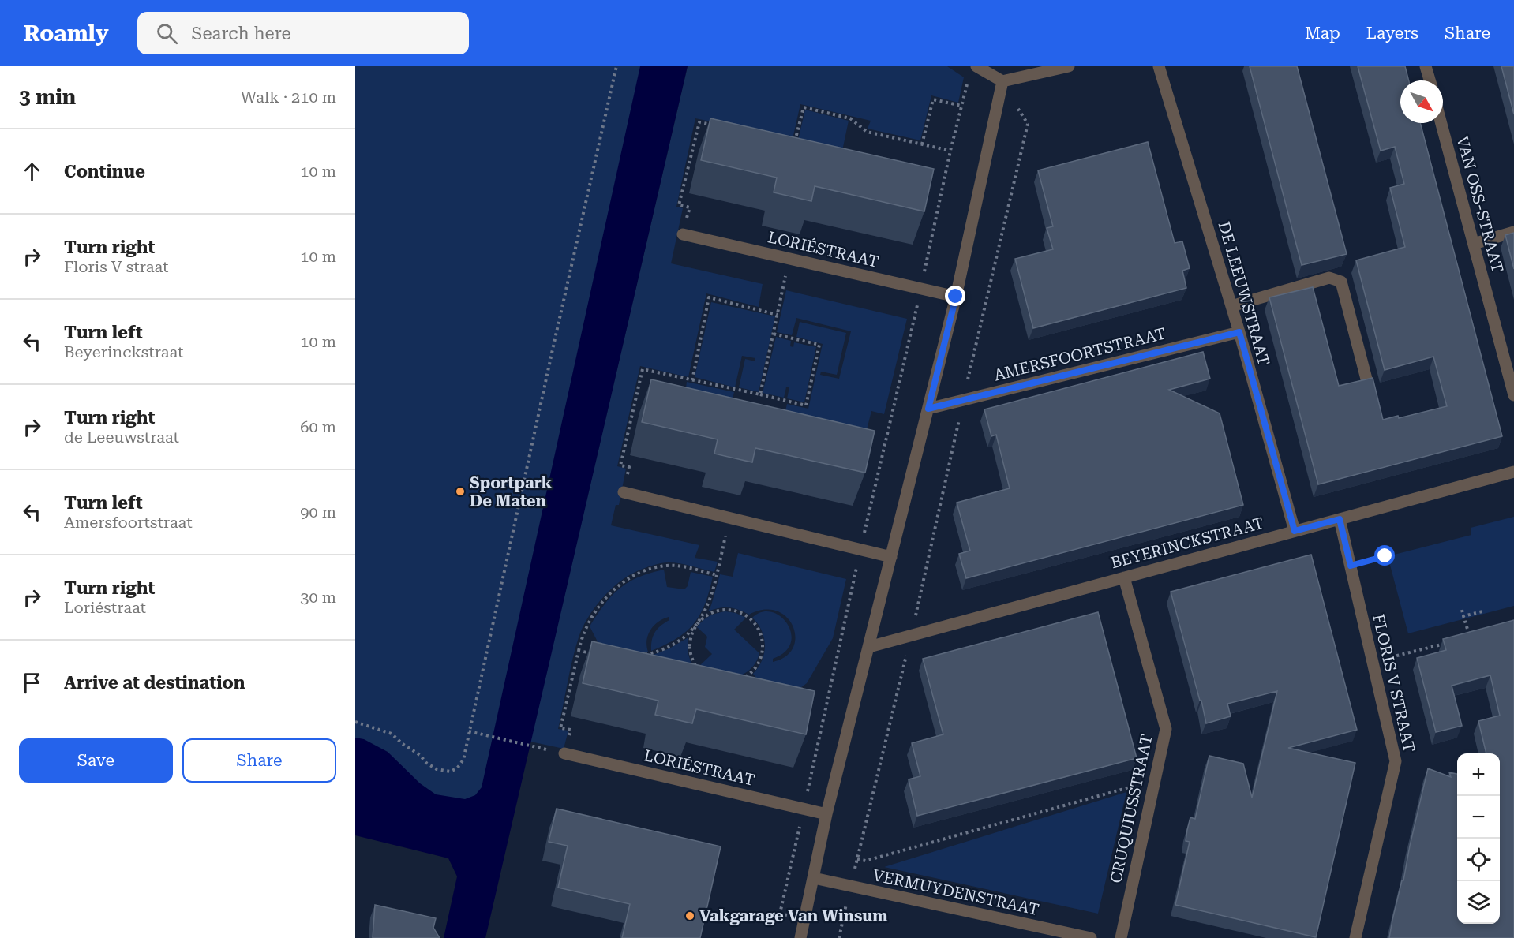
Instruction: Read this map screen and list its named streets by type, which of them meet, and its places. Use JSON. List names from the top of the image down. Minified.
{"streets":{"street":["VAN OSS-STRAAT","LORIÉSTRAAT","DE LEEUWSTRAAT","AMERSFOORTSTRAAT","BEYERINCKSTRAAT","FLORIS V STRAAT","CRUQUIUSSTRAAT","VERMUYDENSTRAAT"]},"crossings":[["DE LEEUWSTRAAT","AMERSFOORTSTRAAT"],["DE LEEUWSTRAAT","BEYERINCKSTRAAT"],["BEYERINCKSTRAAT","FLORIS V STRAAT"],["BEYERINCKSTRAAT","CRUQUIUSSTRAAT"]],"places":["Sportpark De Maten","Vakgarage Van Winsum"],"north":"bottom right","page":{"header":"Roamly","search":"Search here","nav":["Map","Layers","Share"],"heading":["3 min","Walk · 210 m"],"list":[["Continue","10 m"],["Turn right","Floris V straat","10 m"],["Turn left","Beyerinckstraat","10 m"],["Turn right","de Leeuwstraat","60 m"],["Turn left","Amersfoortstraat","90 m"],["Turn right","Loriéstraat","30 m"],"Arrive at destination"],"buttons":["Save","Share"],"map_buttons":["+","−"]}}
